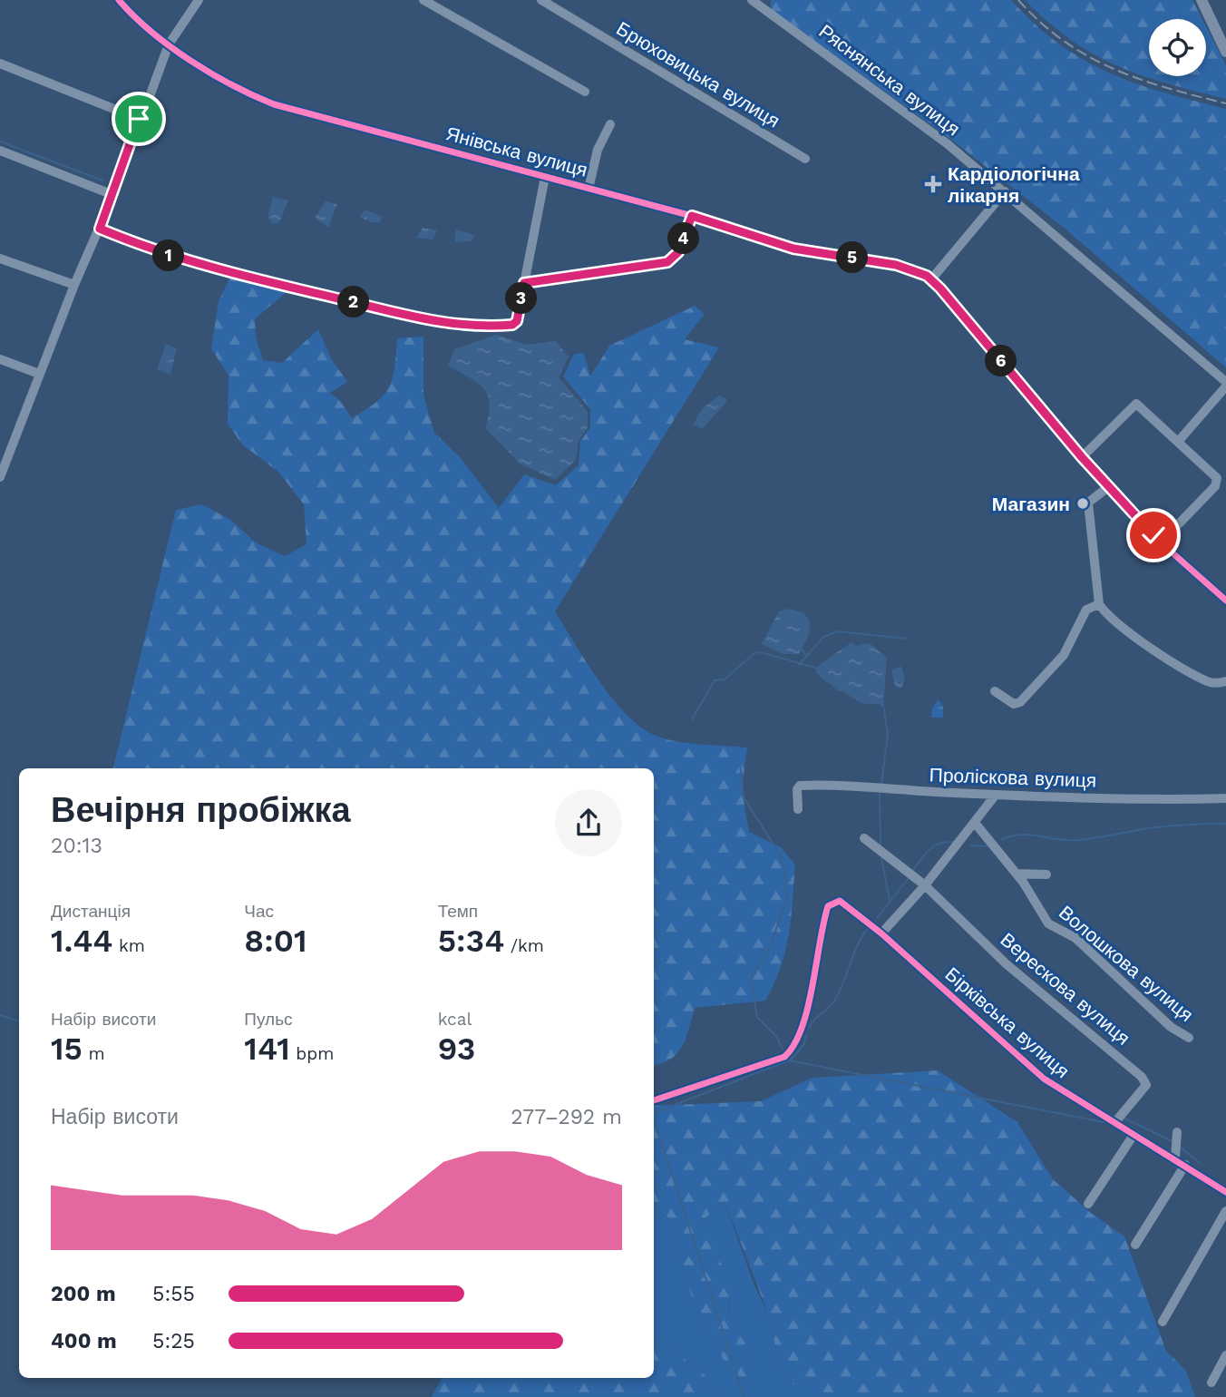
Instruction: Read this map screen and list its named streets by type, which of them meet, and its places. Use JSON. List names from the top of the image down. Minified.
{"streets":{"street":["Брюховицька вулиця","Ряснянська вулиця","Янівська вулиця","Проліскова вулиця","Волошкова вулиця","Верескова вулиця","Бірківська вулиця"]},"crossings":[["Верескова вулиця","Бірківська вулиця"]],"places":{"health":["Кардіологічна лікарня"],"other":["Магазин"]},"page":{"pins":["4","1","5","3","2","6"],"heading":["Вечірня пробіжка","20:13"],"stats":[["Дистанція","1.44 km"],["Час","8:01"],["Темп","5:34 /km"],["Набір висоти","15 m"],["Пульс","141 bpm"],["kcal","93"]],"chart":["Набір висоти","277–292 m"],"list":[{"name":"200 m","note":"5:55"},{"name":"400 m","note":"5:25"}]}}
